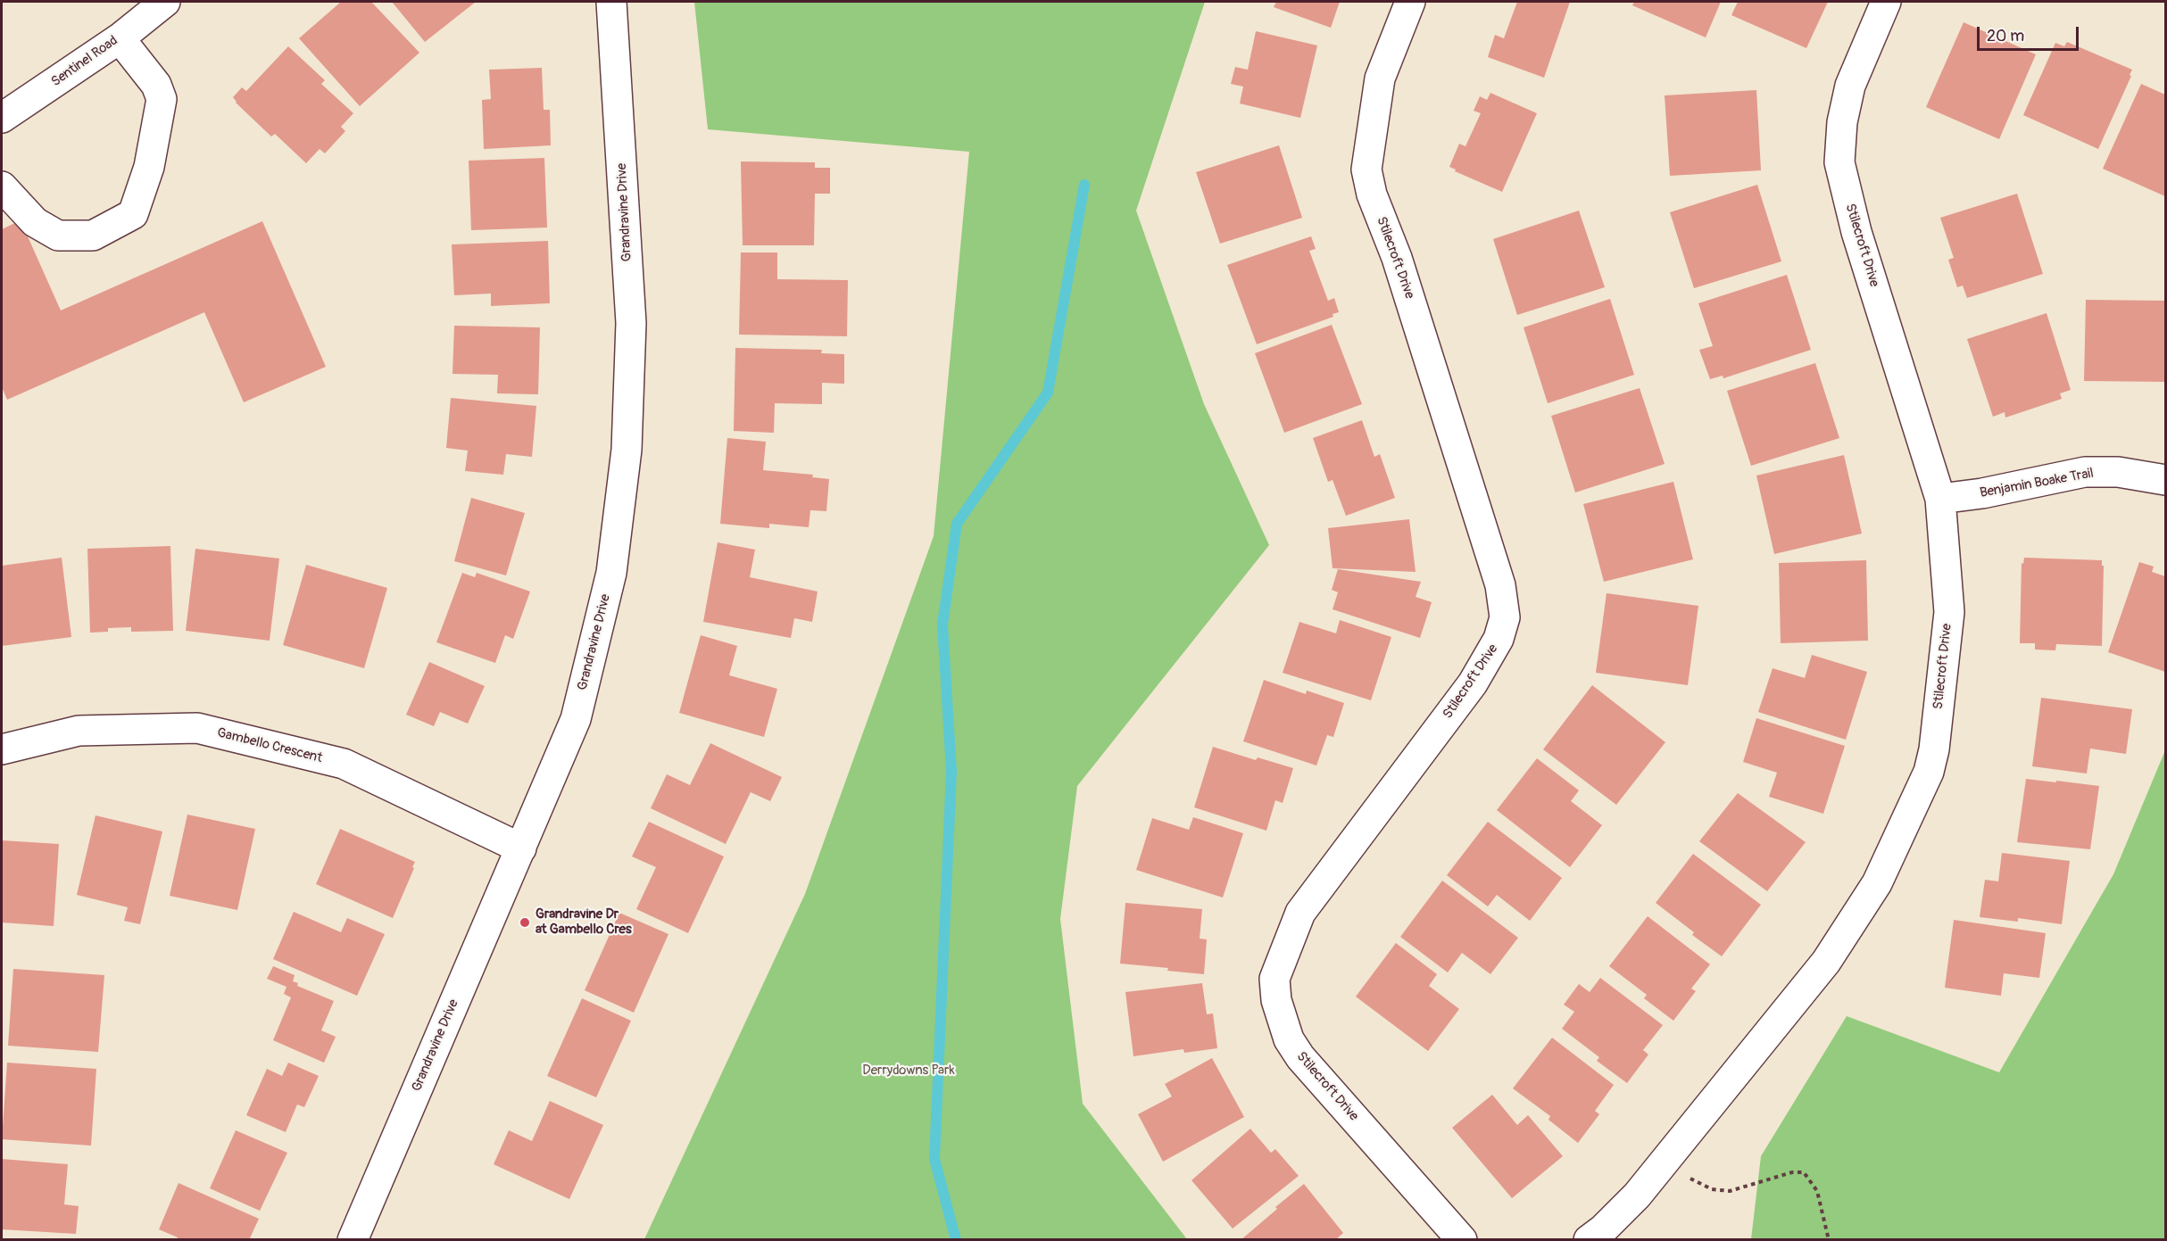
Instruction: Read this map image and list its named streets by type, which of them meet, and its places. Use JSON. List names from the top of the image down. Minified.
{"streets":{"street":["Sentinel Road","Grandravine Drive","Stilecroft Drive","Benjamin Boake Trail","Gambello Crescent"]},"crossings":[["Grandravine Drive","Gambello Crescent"],["Stilecroft Drive","Benjamin Boake Trail"]],"parks":["Derrydowns Park"],"places":["Grandravine Dr at Gambello Cres"],"scale_bar":"20 m"}
